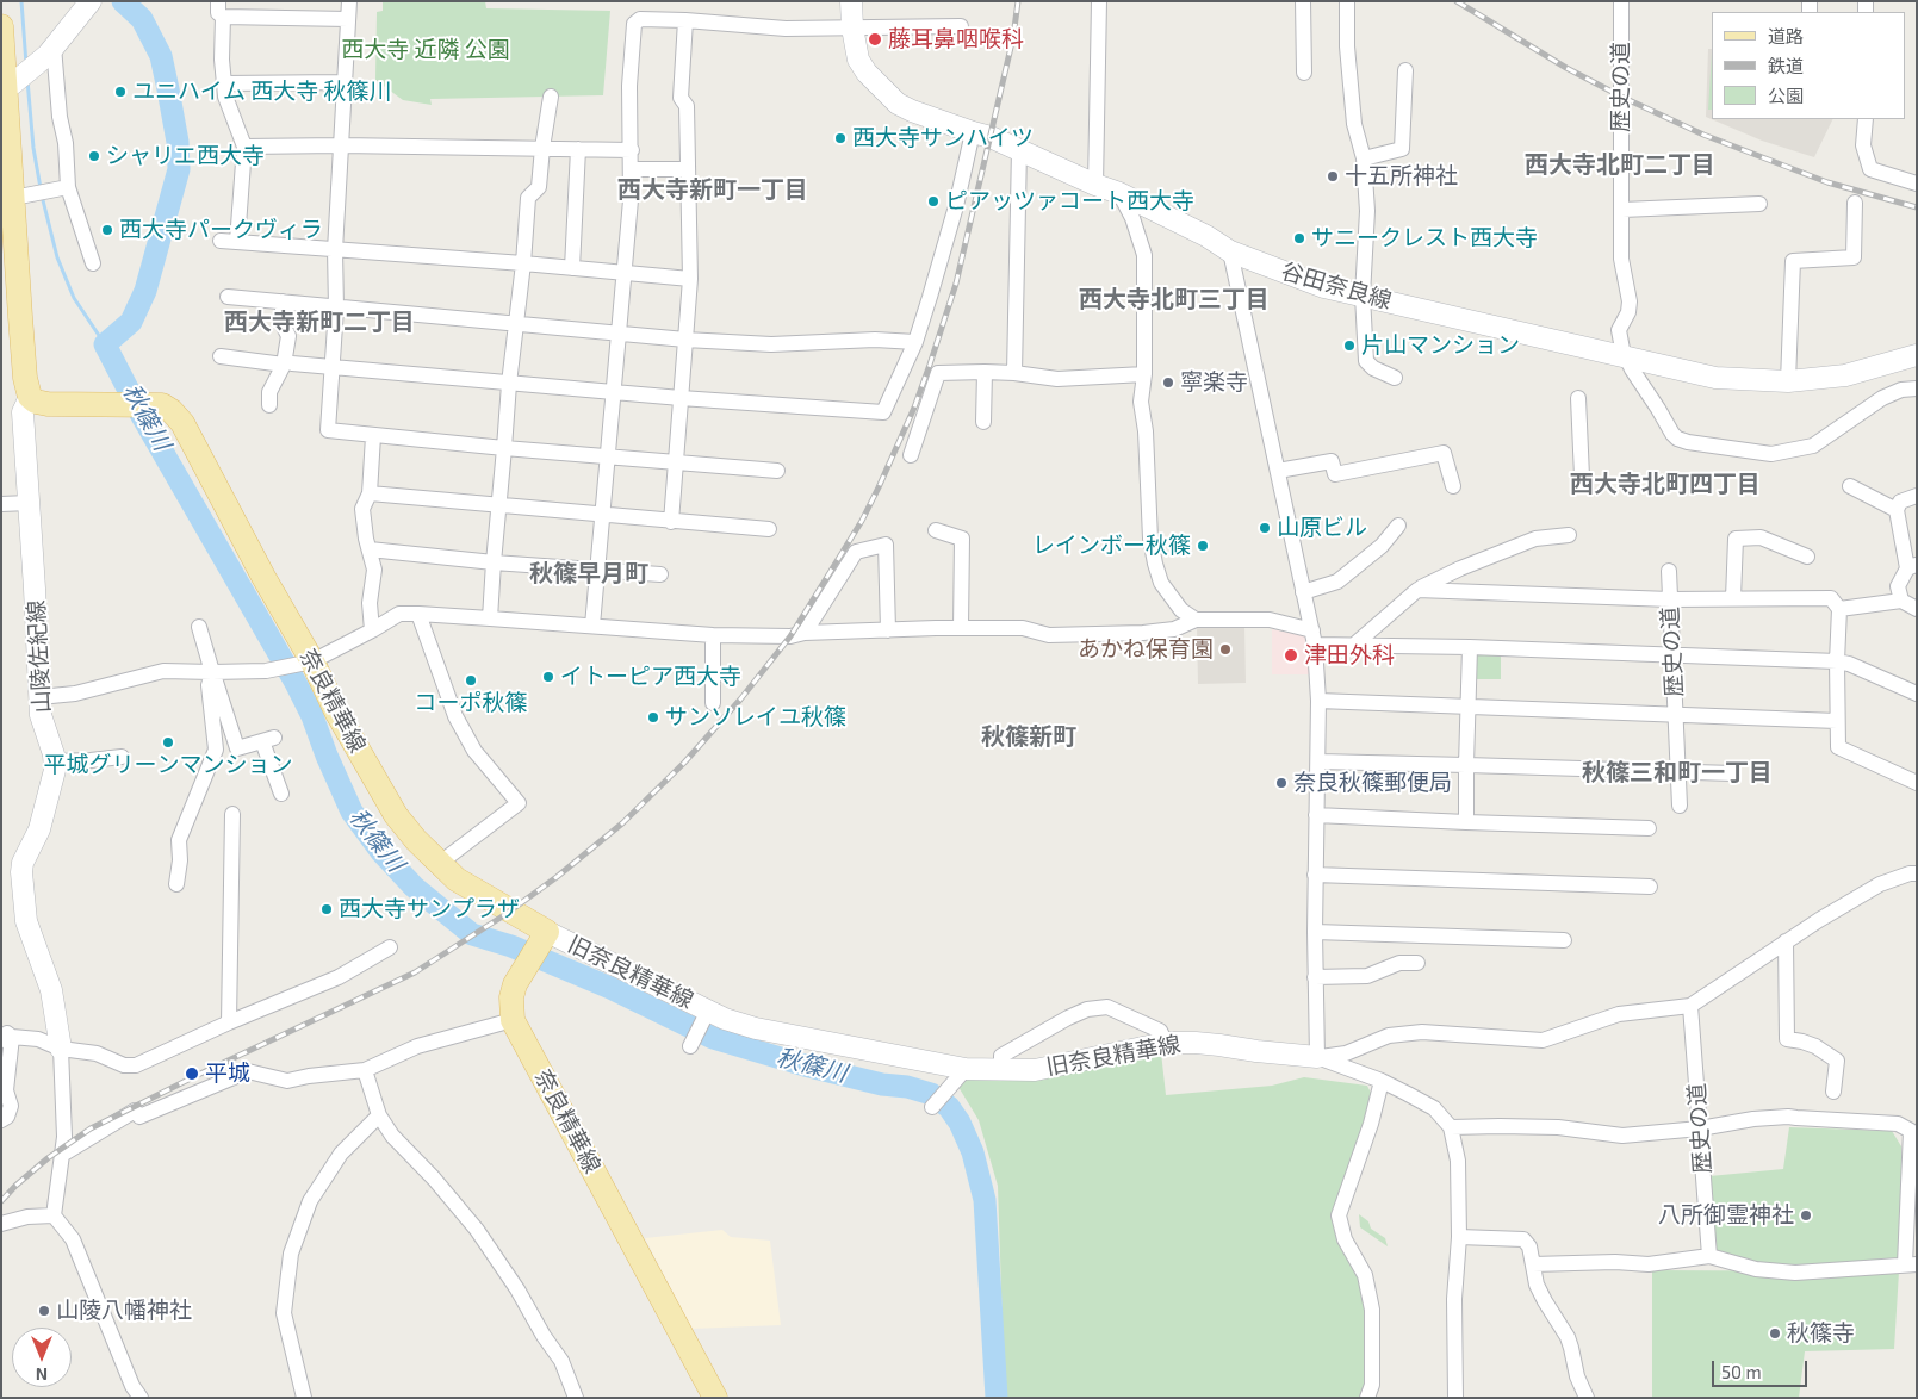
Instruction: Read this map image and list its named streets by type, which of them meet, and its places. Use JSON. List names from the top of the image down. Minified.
{"streets":{"main road":["谷田奈良線","山陵佐紀線","奈良精華線","旧奈良精華線"],"street":["歴史の道"]},"crossings":[["歴史の道","谷田奈良線"],["山陵佐紀線","奈良精華線"],["奈良精華線","旧奈良精華線"]],"districts":["西大寺北町二丁目","西大寺新町一丁目","西大寺北町三丁目","西大寺新町二丁目","西大寺北町四丁目","秋篠早月町","秋篠新町","秋篠三和町一丁目"],"water":["秋篠川"],"parks":["西大寺 近隣 公園"],"places":["藤耳鼻咽喉科","ユニハイム 西大寺 秋篠川","西大寺サンハイツ","シャリエ西大寺","十五所神社","ピアッツァコート西大寺","西大寺パークヴィラ","サニークレスト西大寺","片山マンション","寧楽寺","山原ビル","レインボー秋篠","あかね保育園","津田外科","イトーピア西大寺","コーポ秋篠","サンソレイユ秋篠","平城グリーンマンション","奈良秋篠郵便局","西大寺サンプラザ","平城","八所御霊神社","山陵八幡神社","秋篠寺"],"legend":["道路","鉄道","公園"],"scale_bar":"50 m","north":"bottom"}
